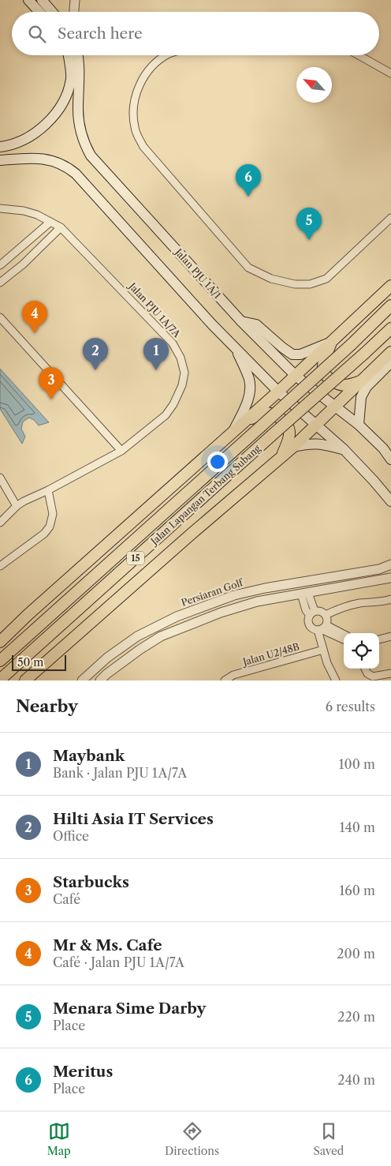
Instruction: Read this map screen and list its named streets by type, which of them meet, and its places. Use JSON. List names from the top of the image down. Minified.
{"streets":{"main road":["Jalan PJU 1A/1","Jalan Lapangan Terbang Subang","15"],"street":["Jalan PJU 1A/7A","Persiaran Golf","Jalan U2/48B"]},"scale_bar":"50 m","north":"top left","page":{"search":"Search here","pins":["6","5","4","1","2","3"],"scale":"50 m","heading":["Nearby","6 results"],"list":[{"mark":"1","name":"Maybank","note":"Bank · Jalan PJU 1A/7A","value":"100 m"},{"mark":"2","name":"Hilti Asia IT Services","note":"Office","value":"140 m"},{"mark":"3","name":"Starbucks","note":"Café","value":"160 m"},{"mark":"4","name":"Mr & Ms. Cafe","note":"Café · Jalan PJU 1A/7A","value":"200 m"},{"mark":"5","name":"Menara Sime Darby","note":"Place","value":"220 m"},{"mark":"6","name":"Meritus","note":"Place","value":"240 m"}],"nav":["Map","Directions","Saved"]}}
